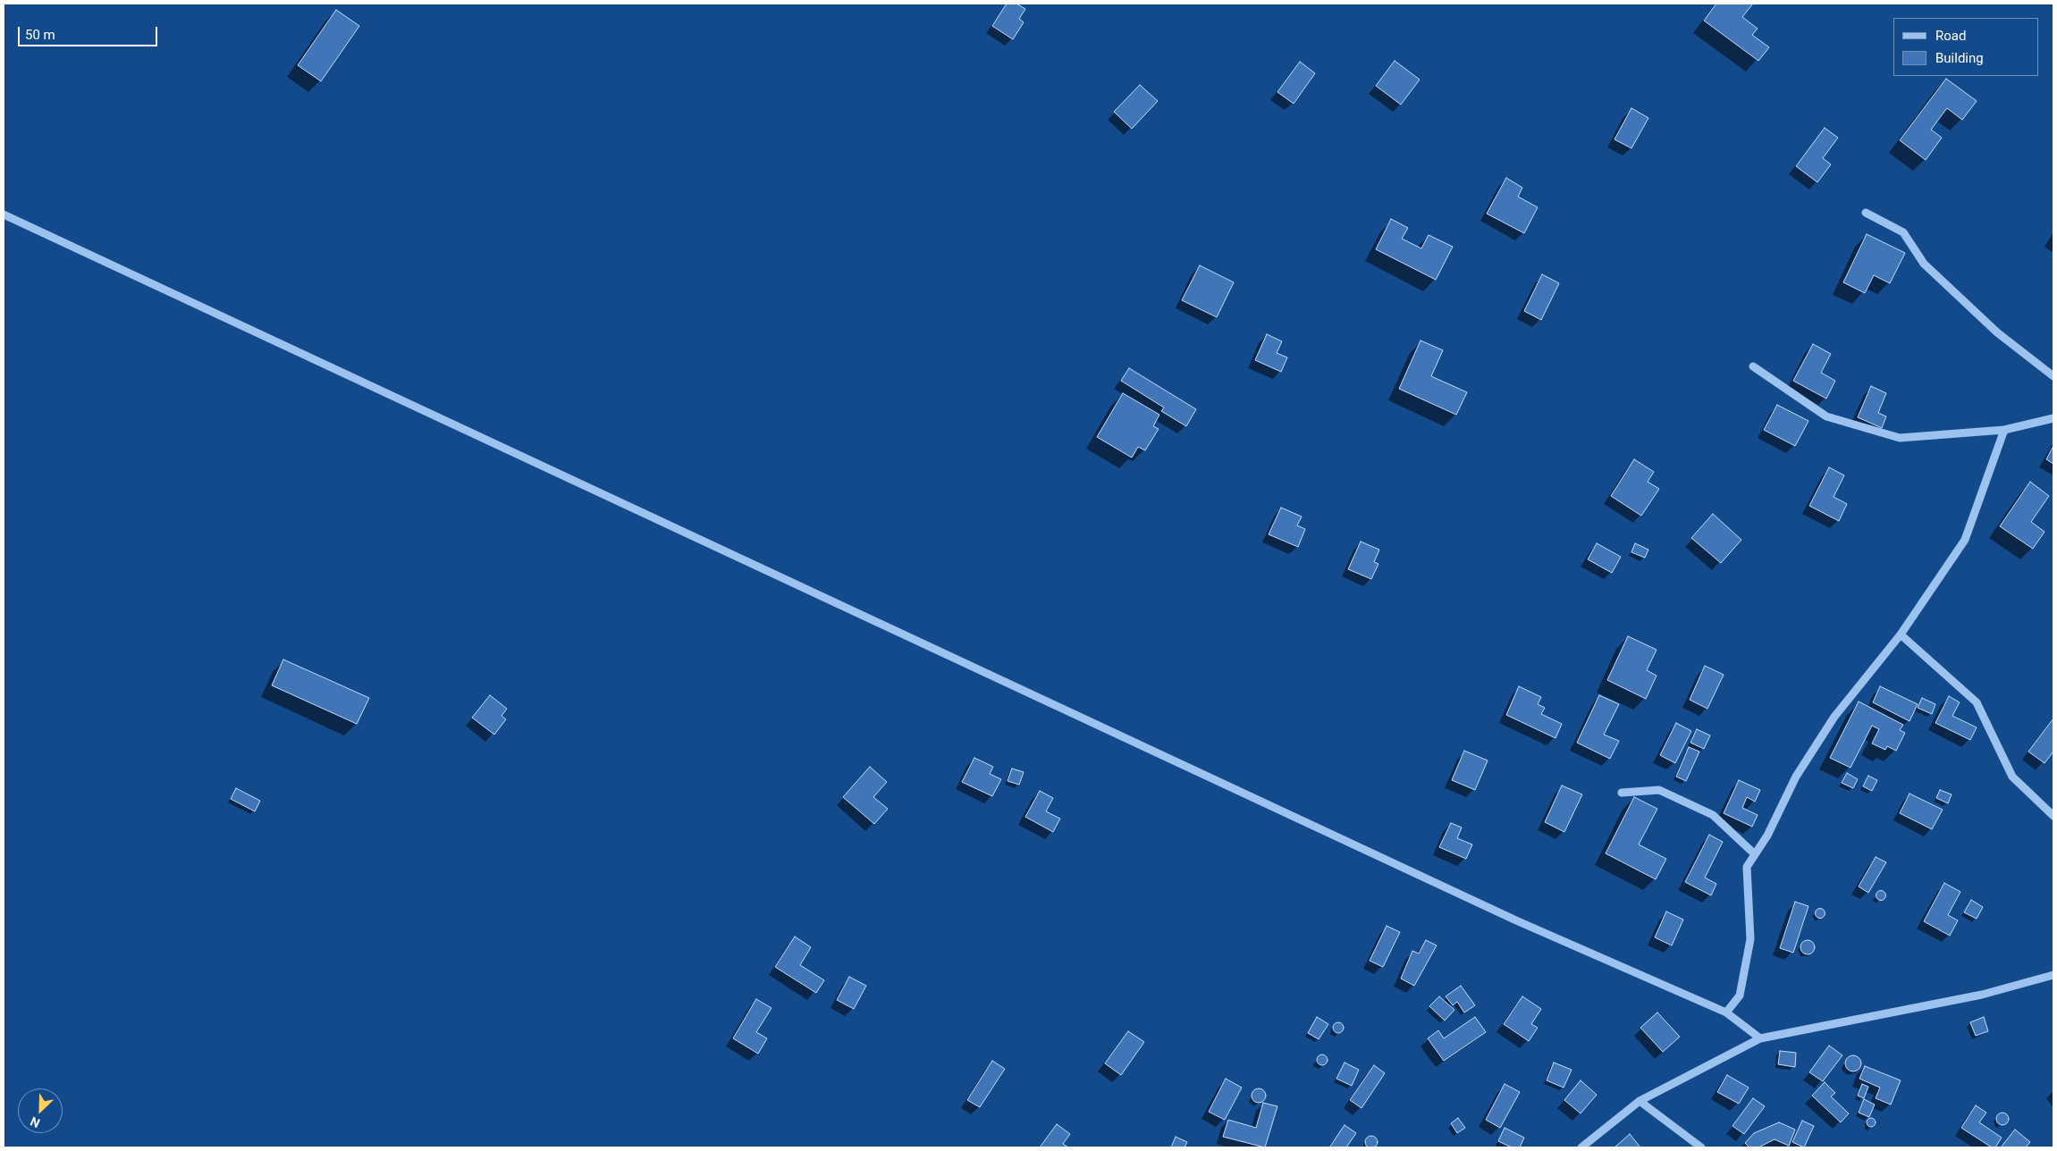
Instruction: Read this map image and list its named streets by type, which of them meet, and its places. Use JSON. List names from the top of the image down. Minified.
{"legend":["Road","Building"],"scale_bar":"50 m","north":"bottom left"}
